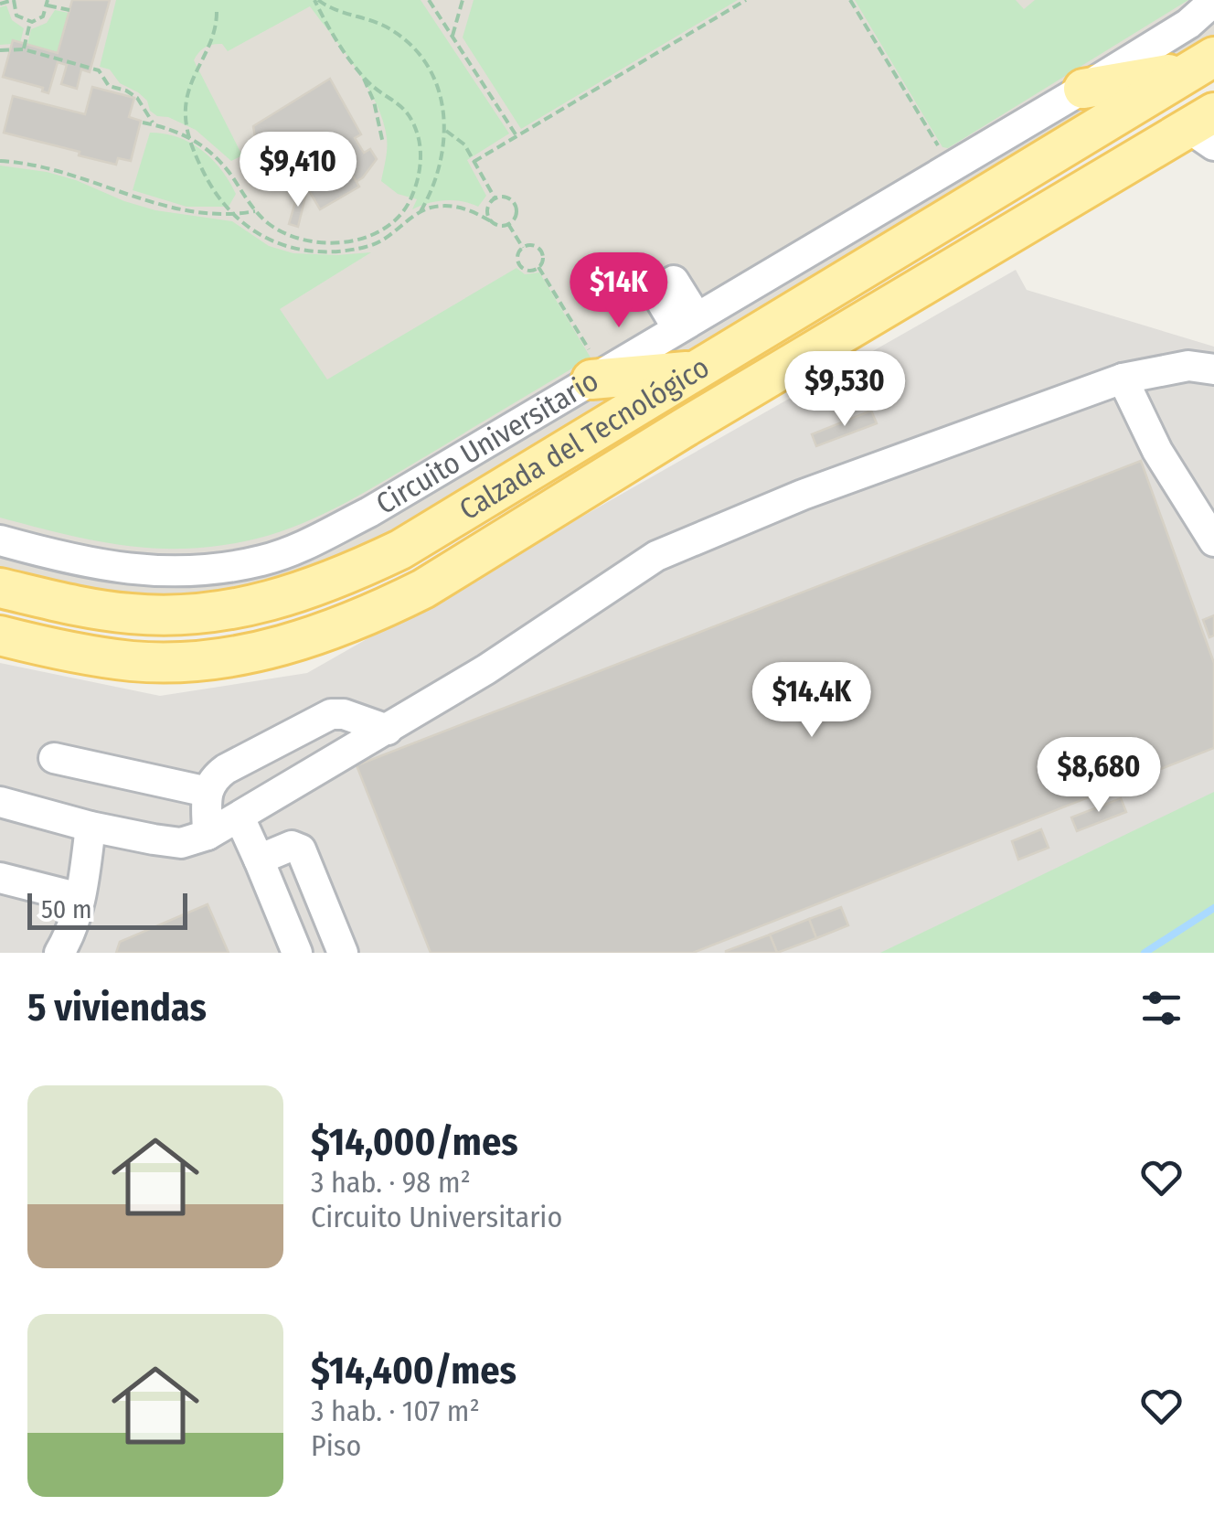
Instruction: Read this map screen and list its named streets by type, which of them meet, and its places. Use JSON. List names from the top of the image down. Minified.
{"streets":{"main road":["Calzada del Tecnológico"],"street":["Circuito Universitario"]},"scale_bar":"50 m","page":{"price":["$9,410","$14K","$9,530","$14.4K","$8,680"],"scale":"50 m","heading":"5 viviendas","list":[{"name":"$14,000/mes","note":"3 hab. · 98 m² · Circuito Universitario"},{"name":"$14,400/mes","note":"3 hab. · 107 m² · Piso"}]}}
